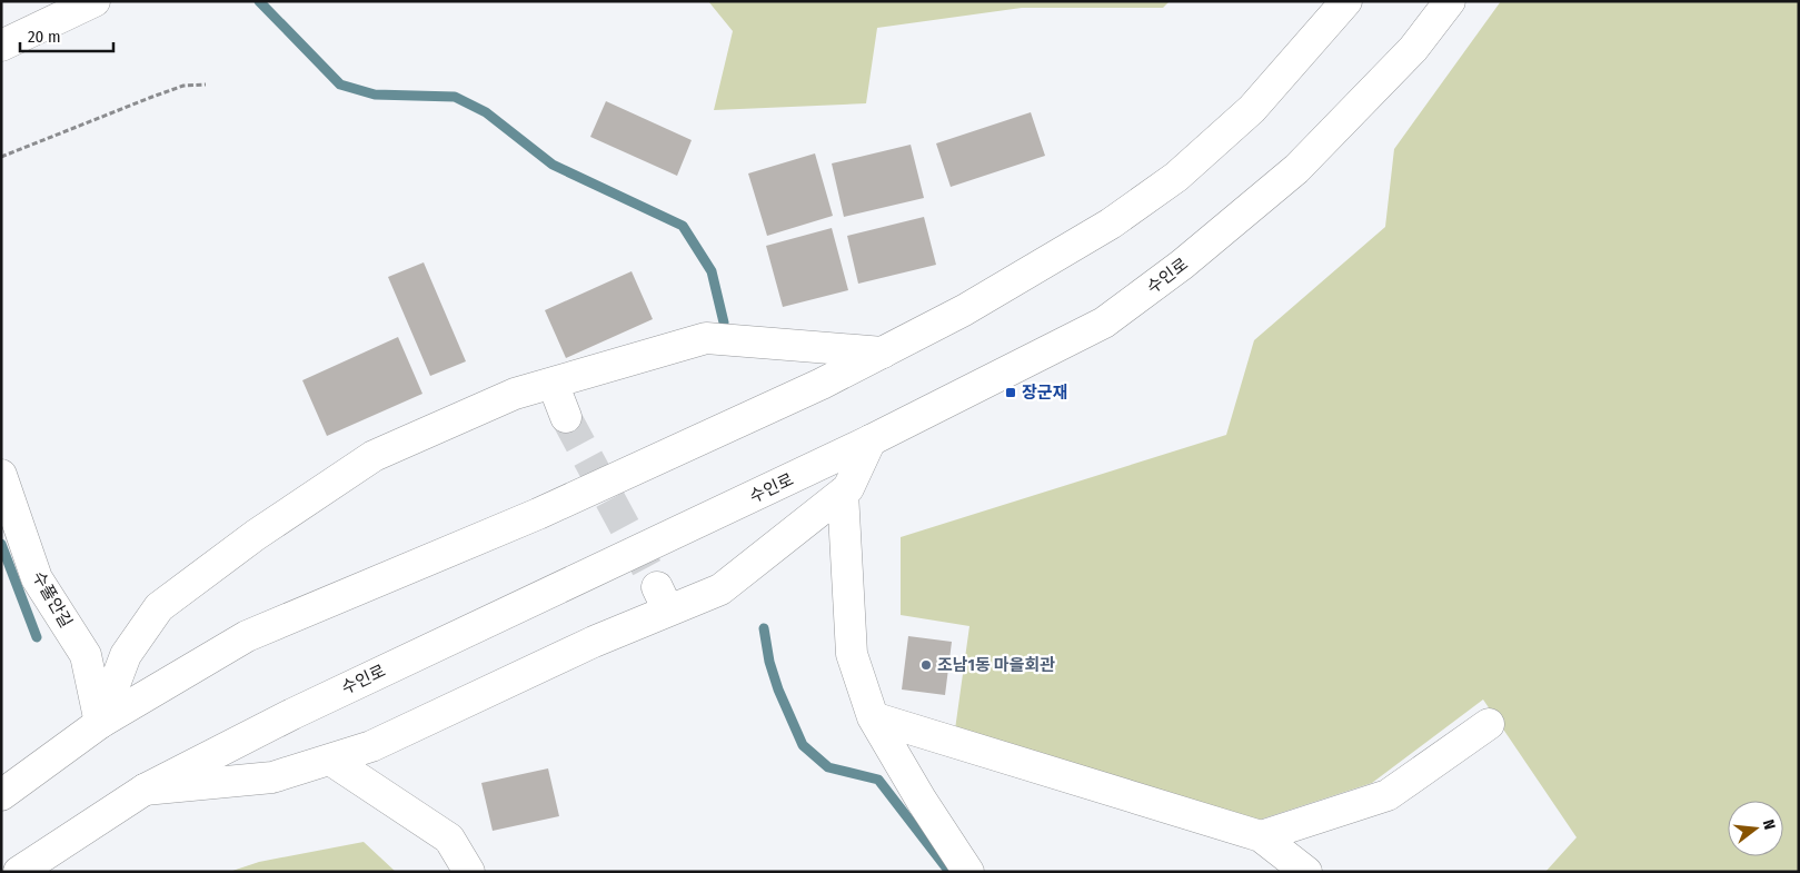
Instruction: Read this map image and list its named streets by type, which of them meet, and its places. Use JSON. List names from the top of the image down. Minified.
{"streets":{"main road":["수인로","수풀안길"]},"places":{"transit":["장군재"],"other":["조남1동 마을회관"]},"scale_bar":"20 m","north":"right"}
